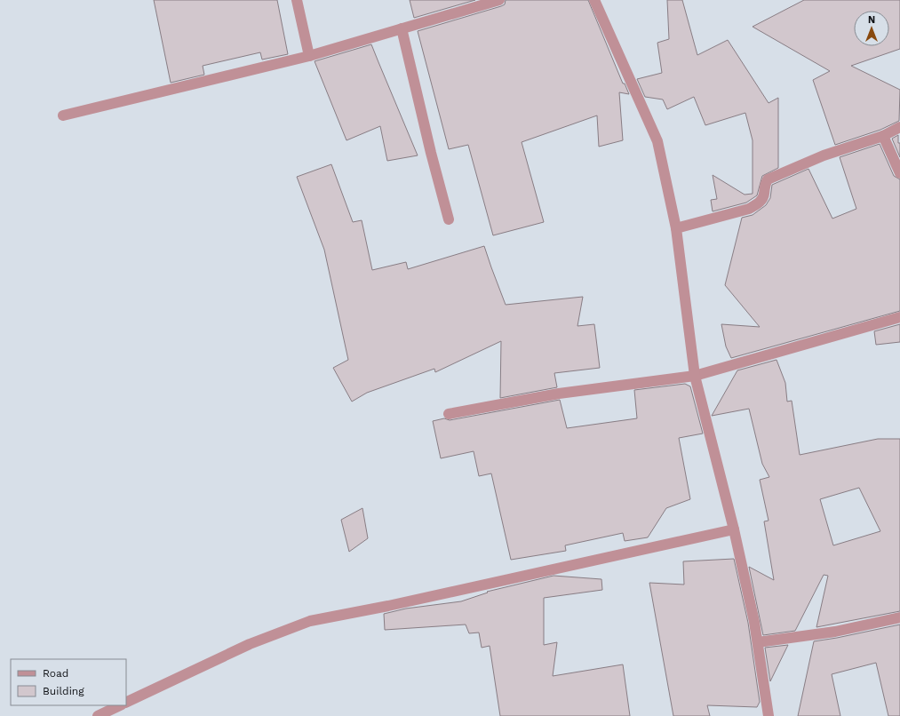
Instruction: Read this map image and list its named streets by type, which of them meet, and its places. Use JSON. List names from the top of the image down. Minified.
{"legend":["Road","Building"],"north":"top"}
